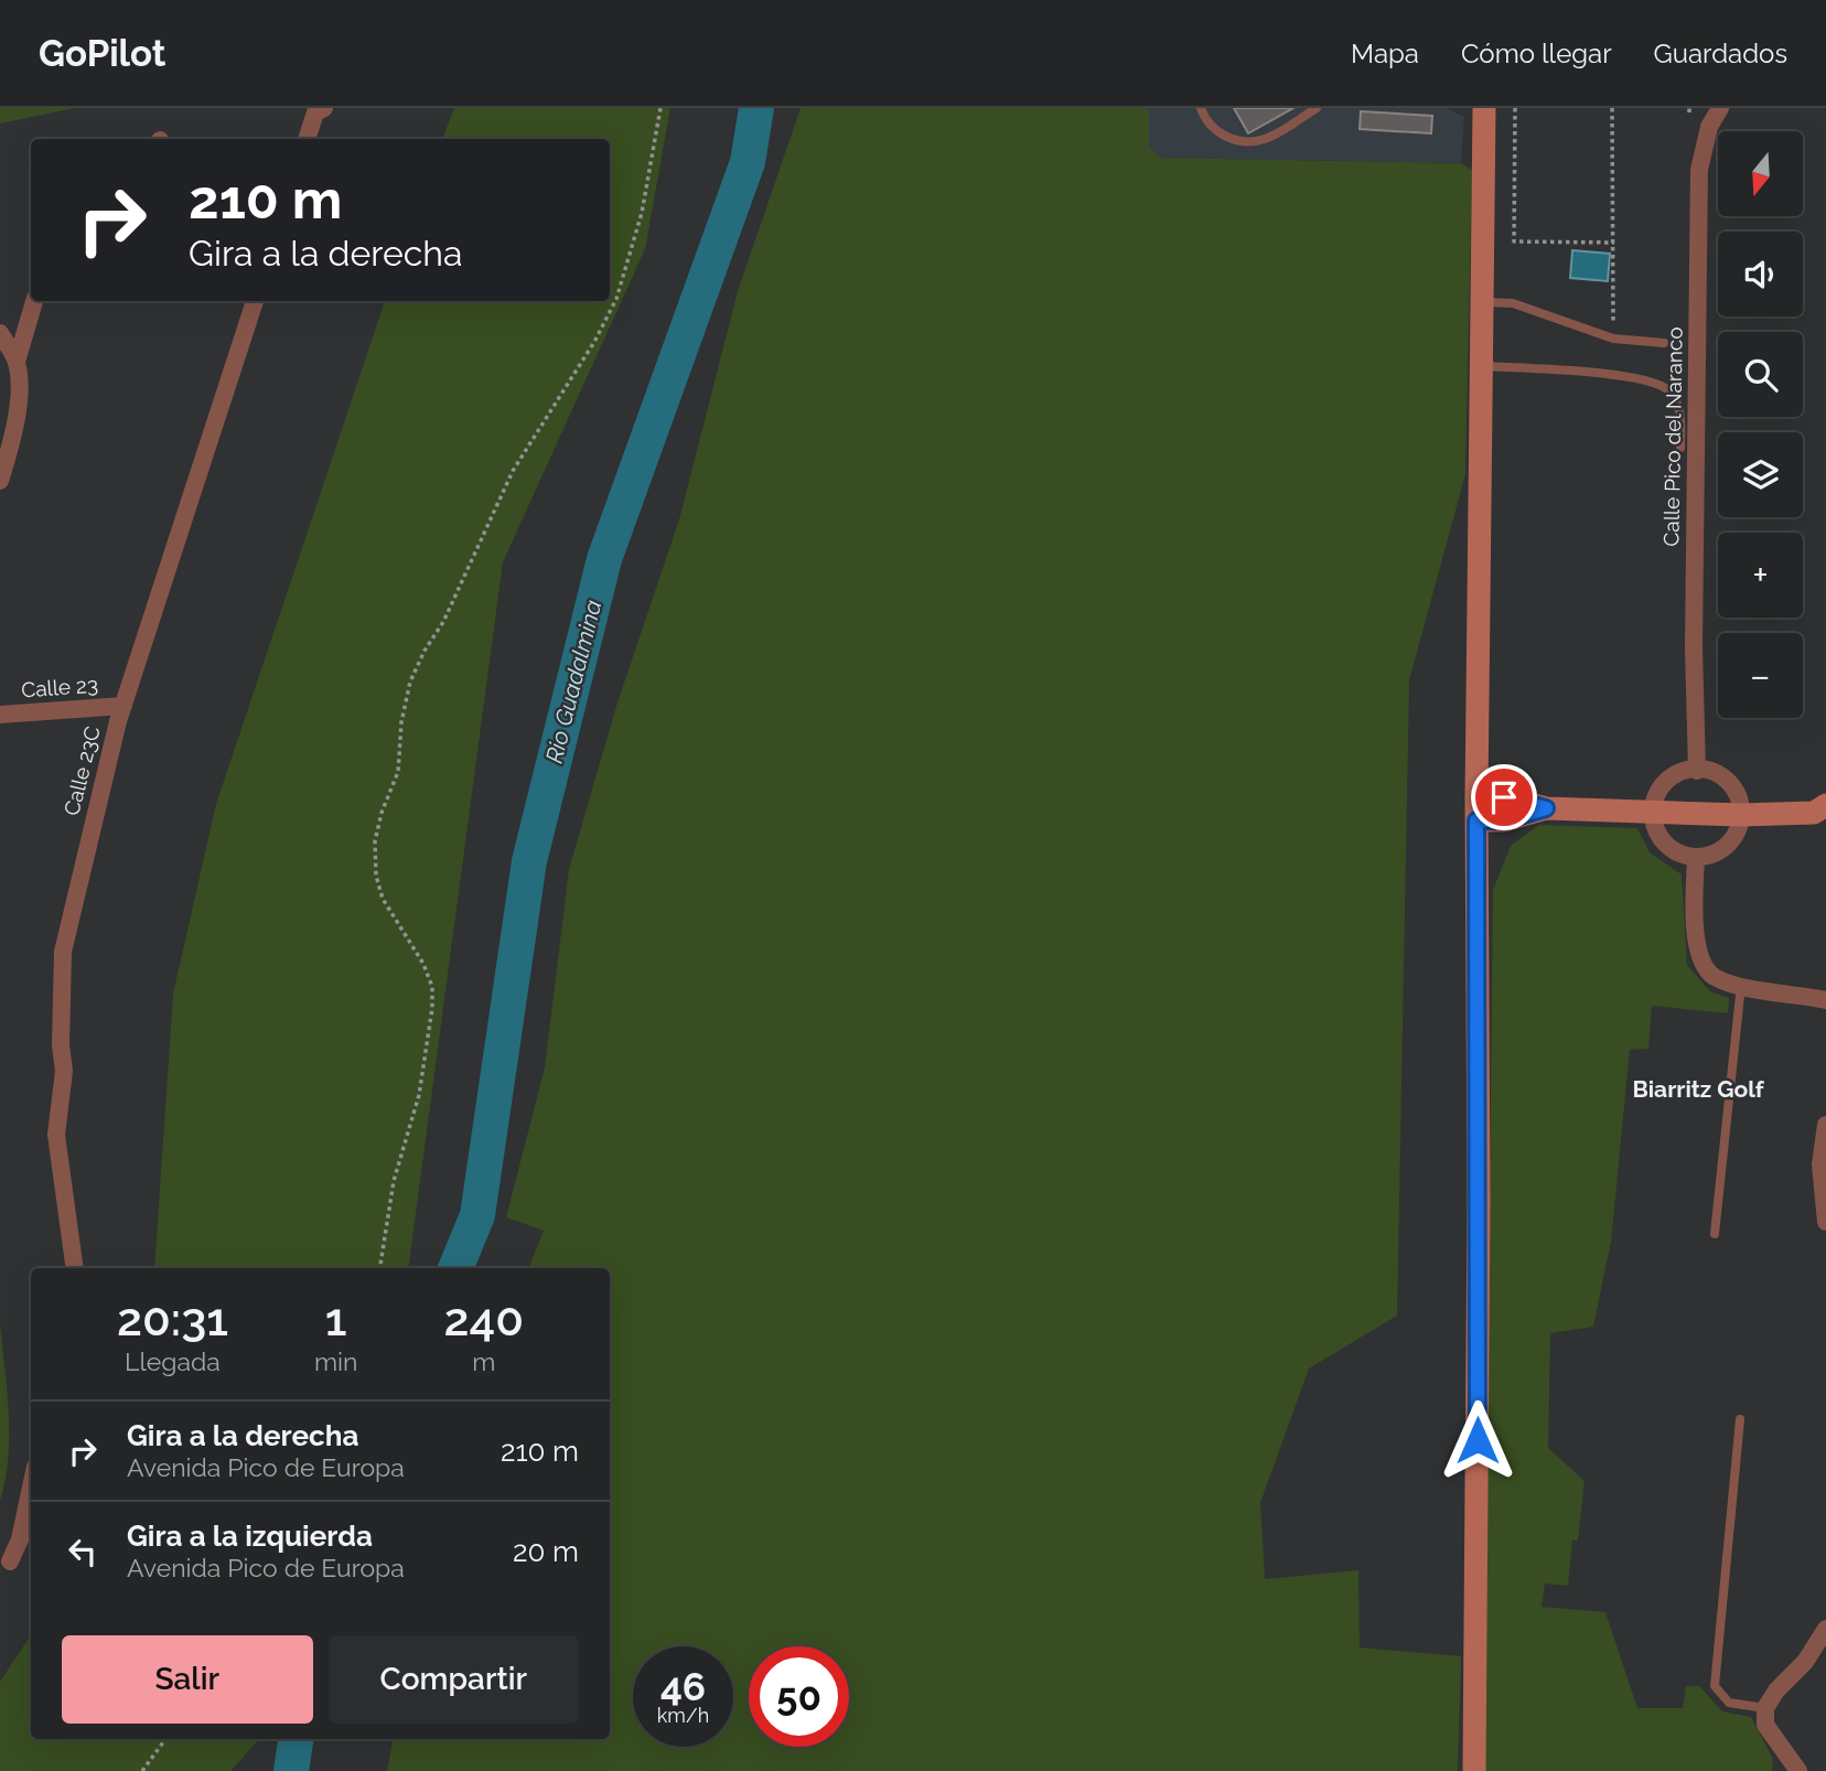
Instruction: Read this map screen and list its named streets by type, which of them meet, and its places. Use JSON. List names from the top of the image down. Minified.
{"streets":{"street":["Calle Pico del Naranco","Calle 23","Calle 23C"]},"crossings":[["Calle 23","Calle 23C"]],"districts":["Biarritz Golf"],"water":["Rio Guadalmina"],"north":"bottom","page":{"header":"GoPilot","nav":["Mapa","Cómo llegar","Guardados"],"map_buttons":["+","−"],"turn":["210 m","Gira a la derecha"],"eta":["20:31","Llegada","1","min","240","m"],"list":[{"name":"Gira a la derecha","note":"Avenida Pico de Europa","value":"210 m"},{"name":"Gira a la izquierda","note":"Avenida Pico de Europa","value":"20 m"}],"buttons":["Salir","Compartir"],"speed":"46 km/h","limit":"50"}}
